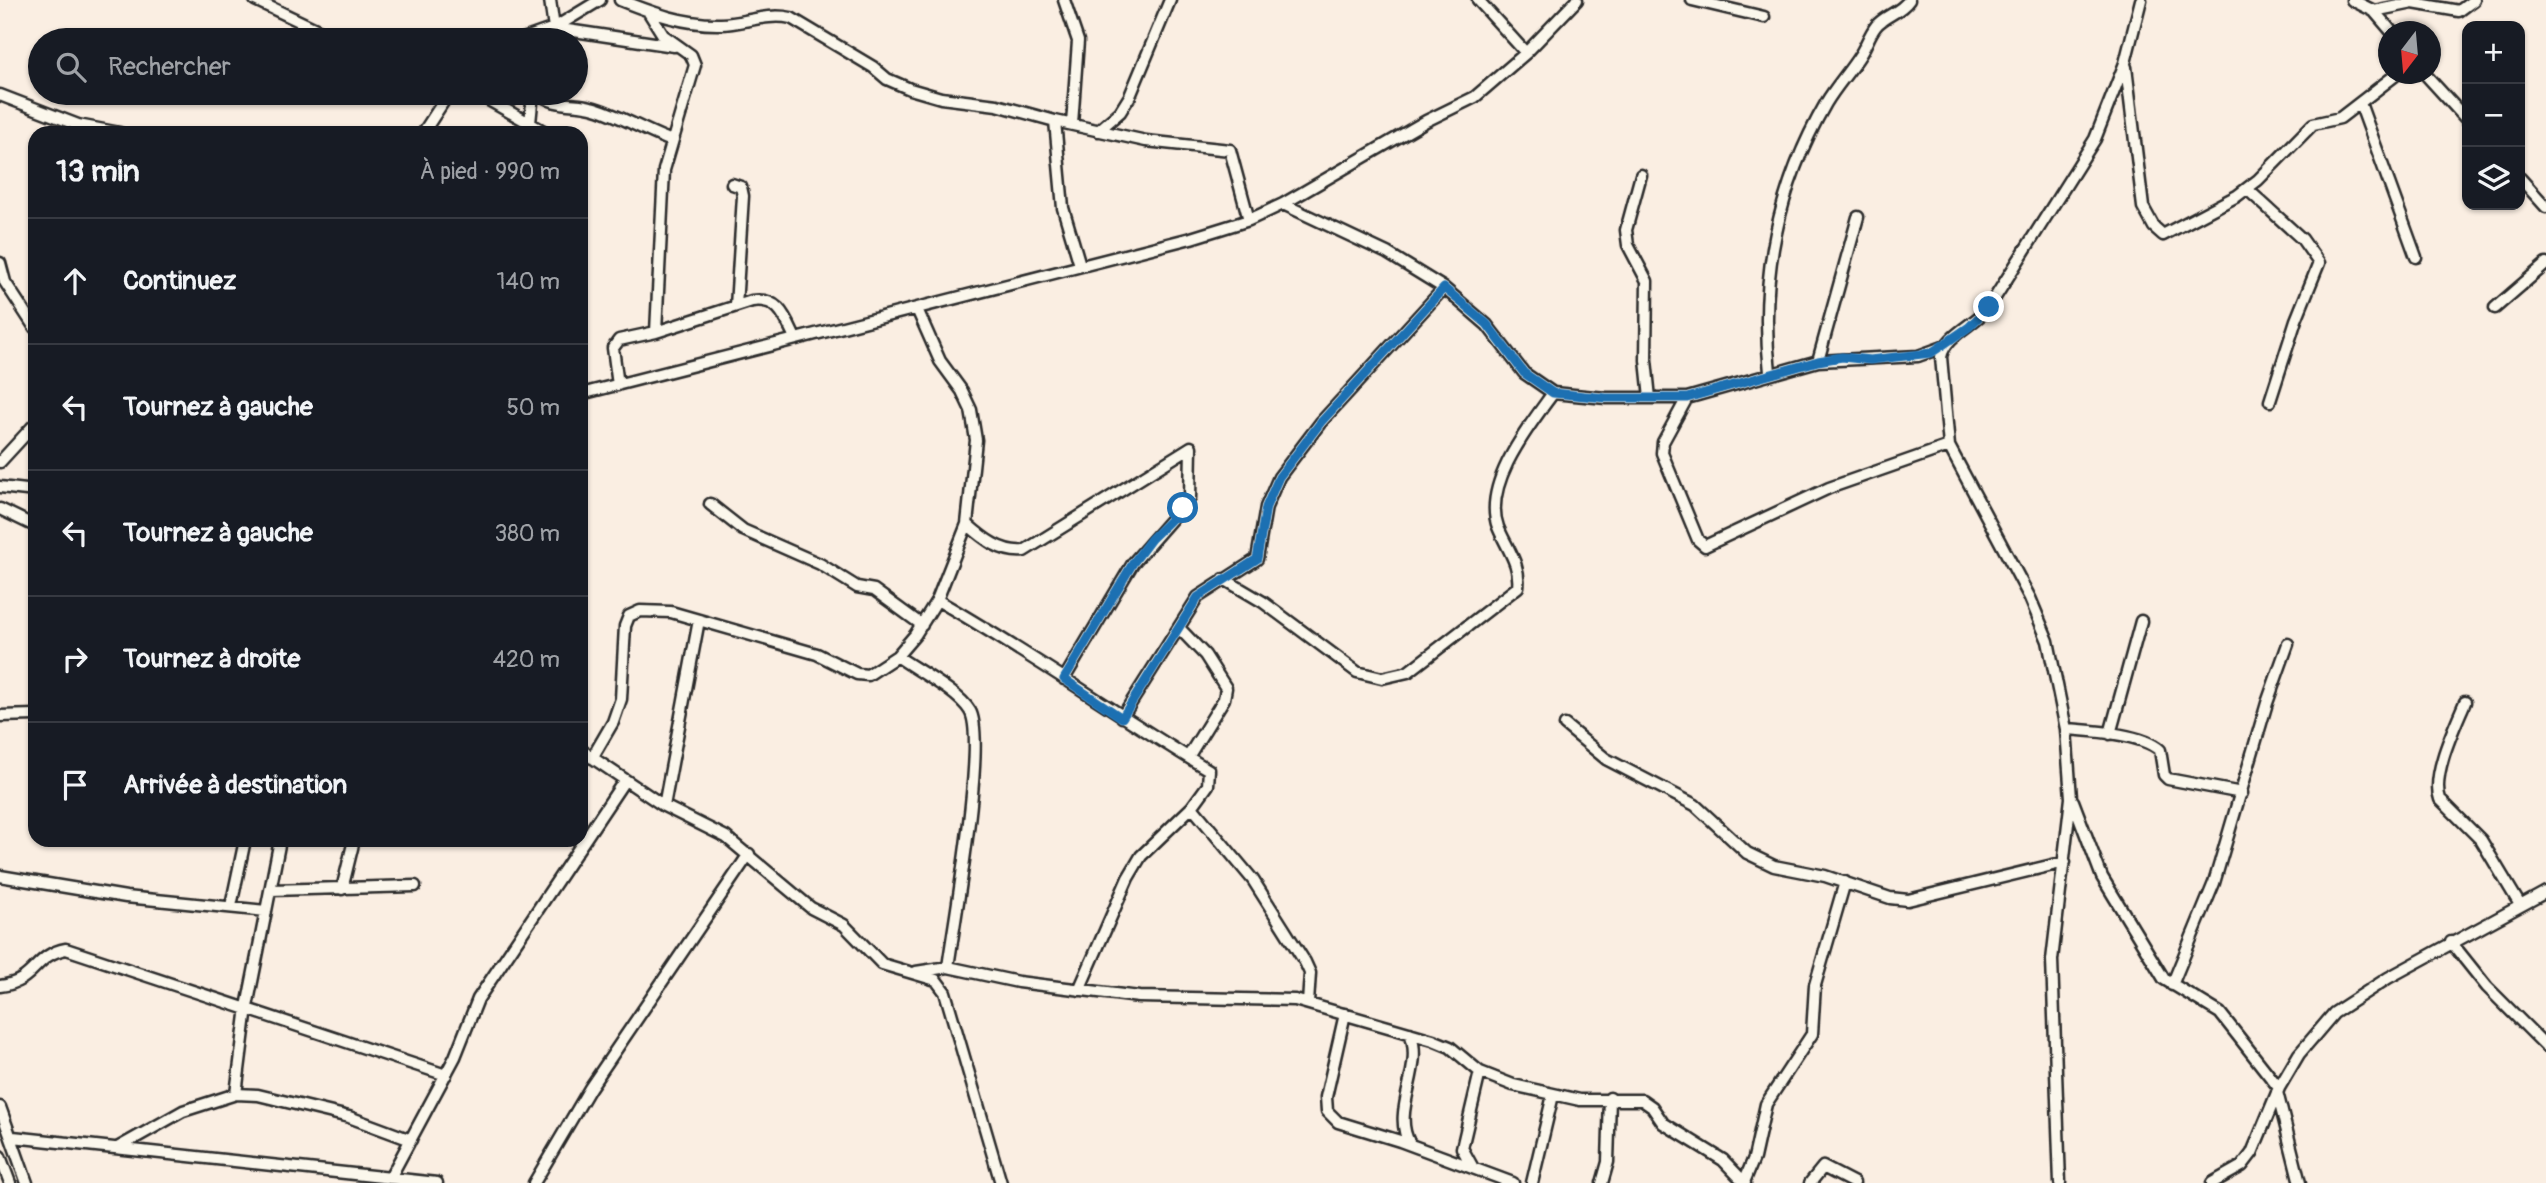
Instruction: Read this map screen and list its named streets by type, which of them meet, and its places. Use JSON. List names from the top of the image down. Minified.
{"north":"bottom","page":{"map_buttons":["+","−"],"search":"Rechercher","heading":["13 min","À pied · 990 m"],"list":[["Continuez","140 m"],["Tournez à gauche","50 m"],["Tournez à gauche","380 m"],["Tournez à droite","420 m"],"Arrivée à destination"]}}
